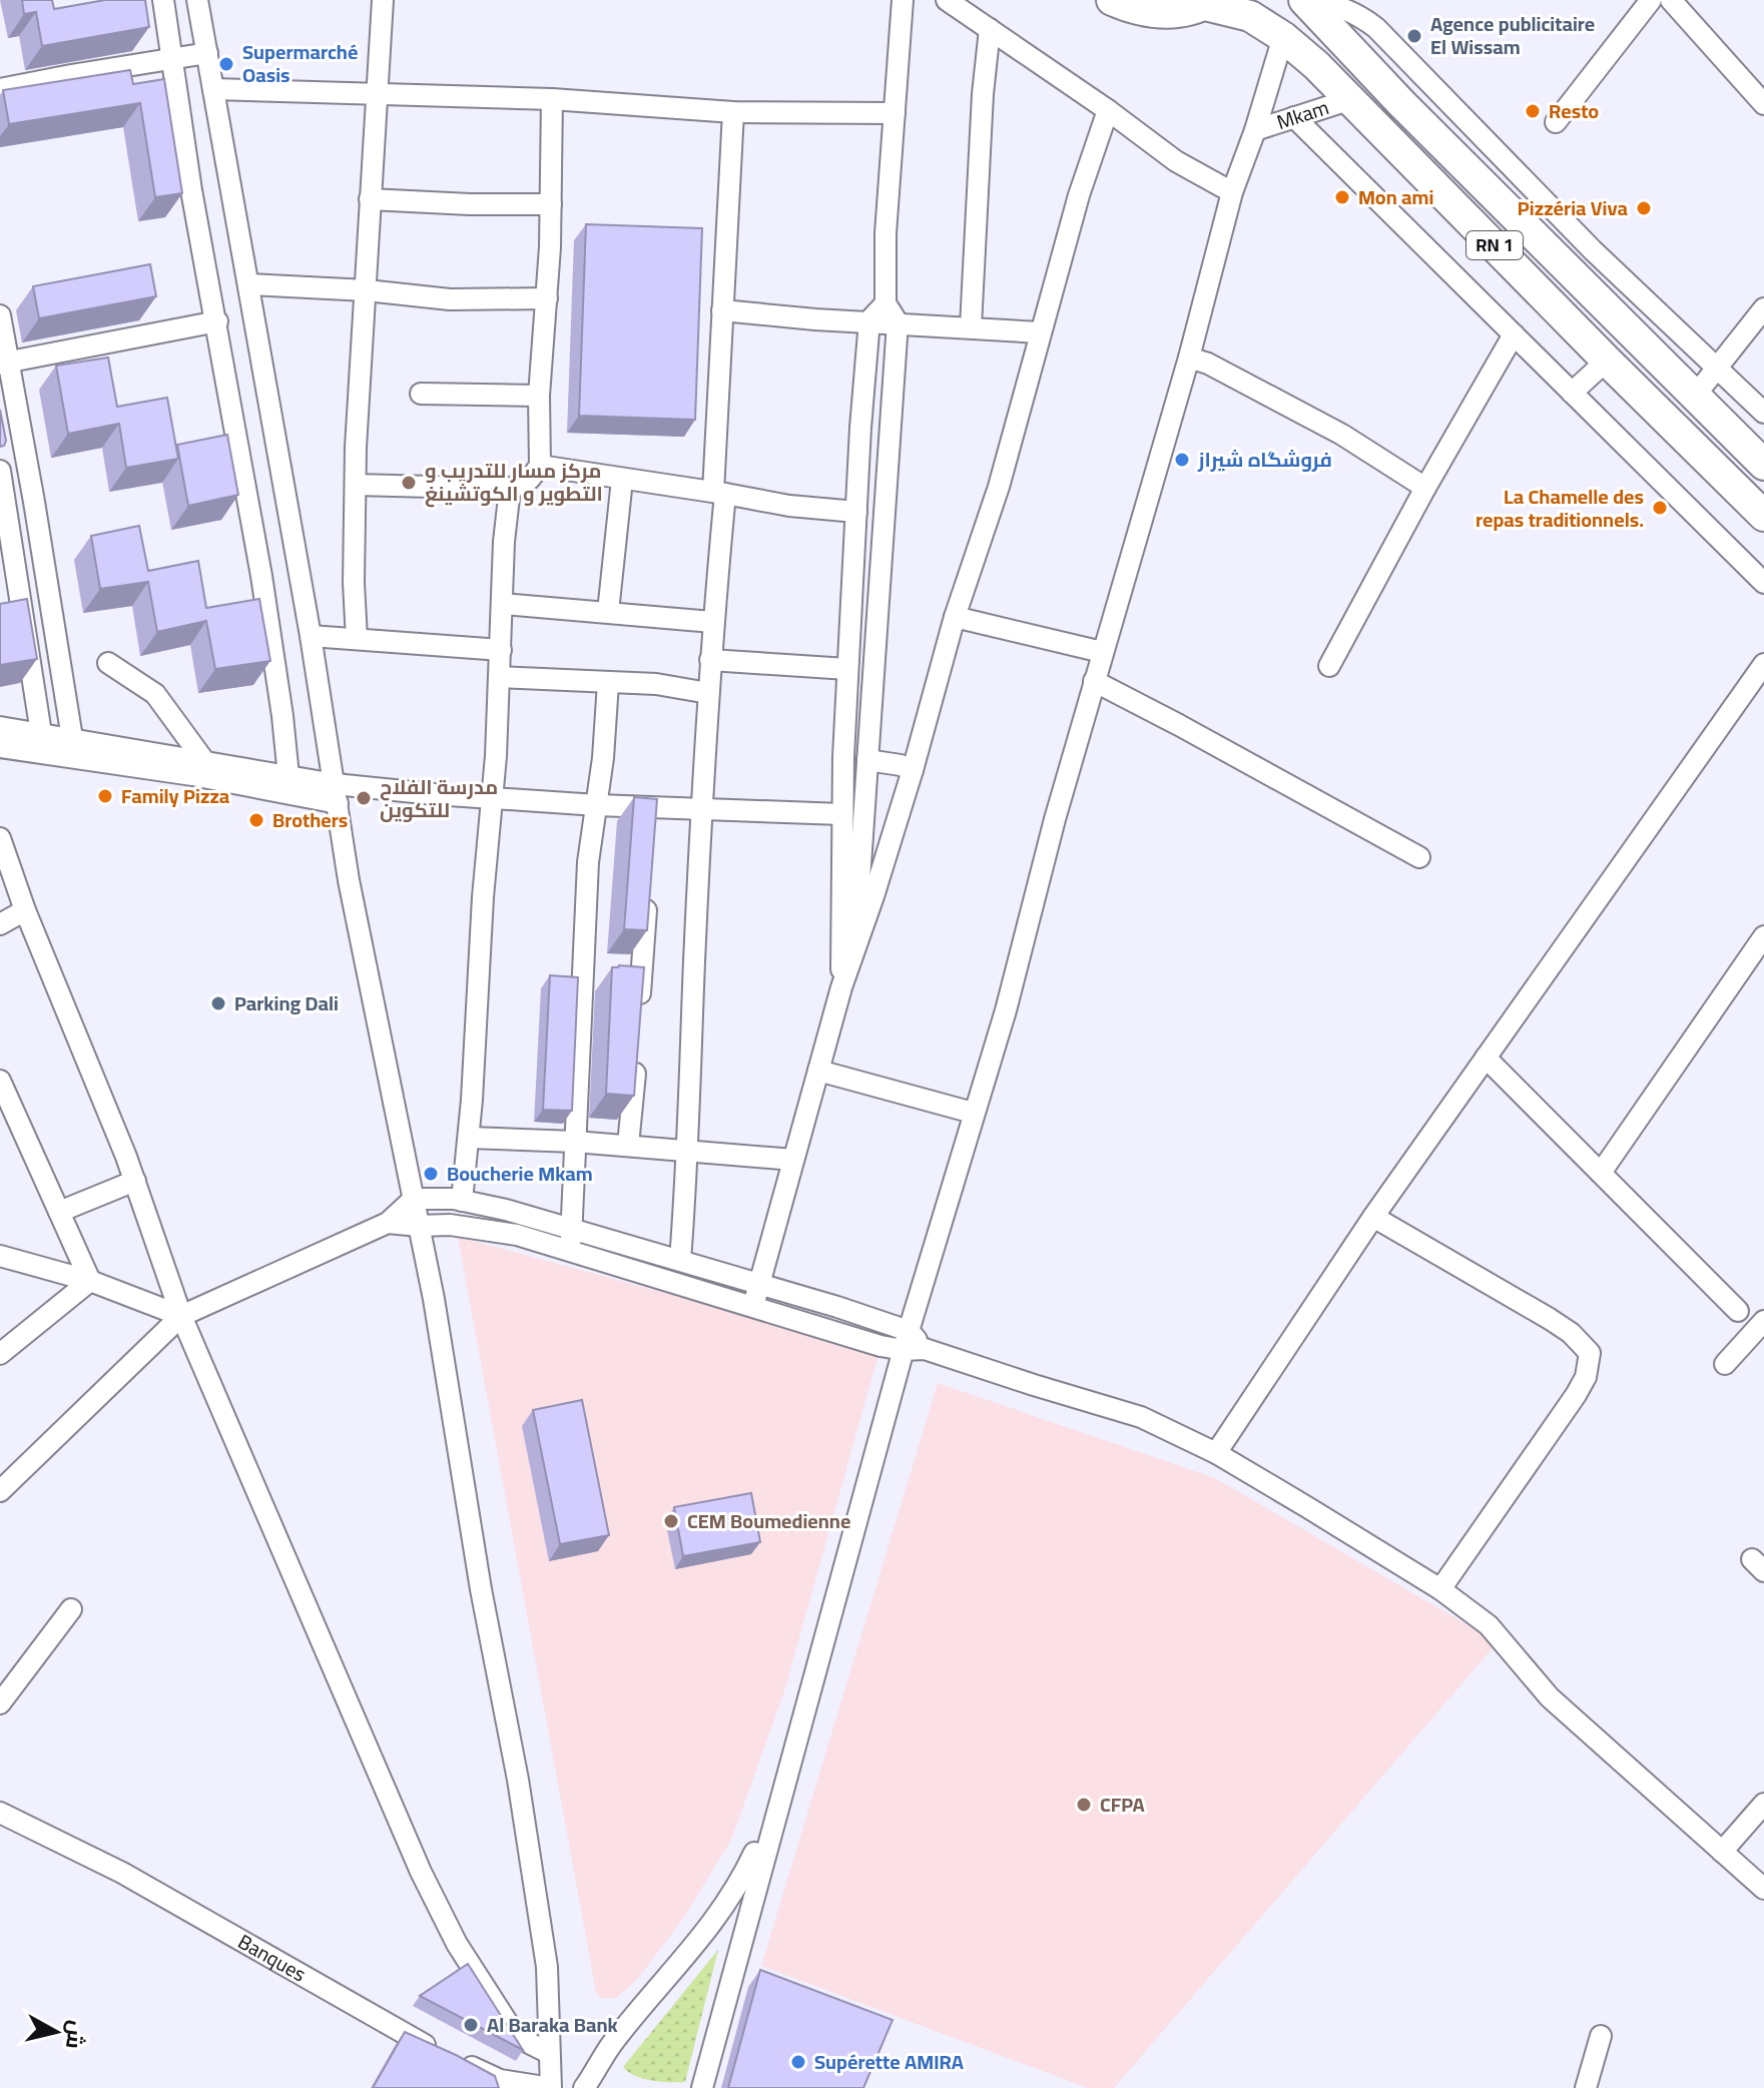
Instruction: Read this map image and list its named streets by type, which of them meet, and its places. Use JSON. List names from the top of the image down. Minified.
{"streets":{"highway":["RN 1"],"street":["Mkam","Banques"]},"crossings":[["Mkam","RN 1"]],"places":["Agence publicitaire El Wissam","Supermarché Oasis","Resto","Mon ami","Pizzéria Viva","فروشگاه شيراز","مركز مسار للتدريب و التطوير و الكوتشينغ","La Chamelle des repas traditionnels.","Family Pizza","مدرسة الفلاح للتكوين","Brothers","Parking Dali","Boucherie Mkam","CEM Boumedienne","CFPA","Al Baraka Bank","Supérette AMIRA"],"north":"right"}
